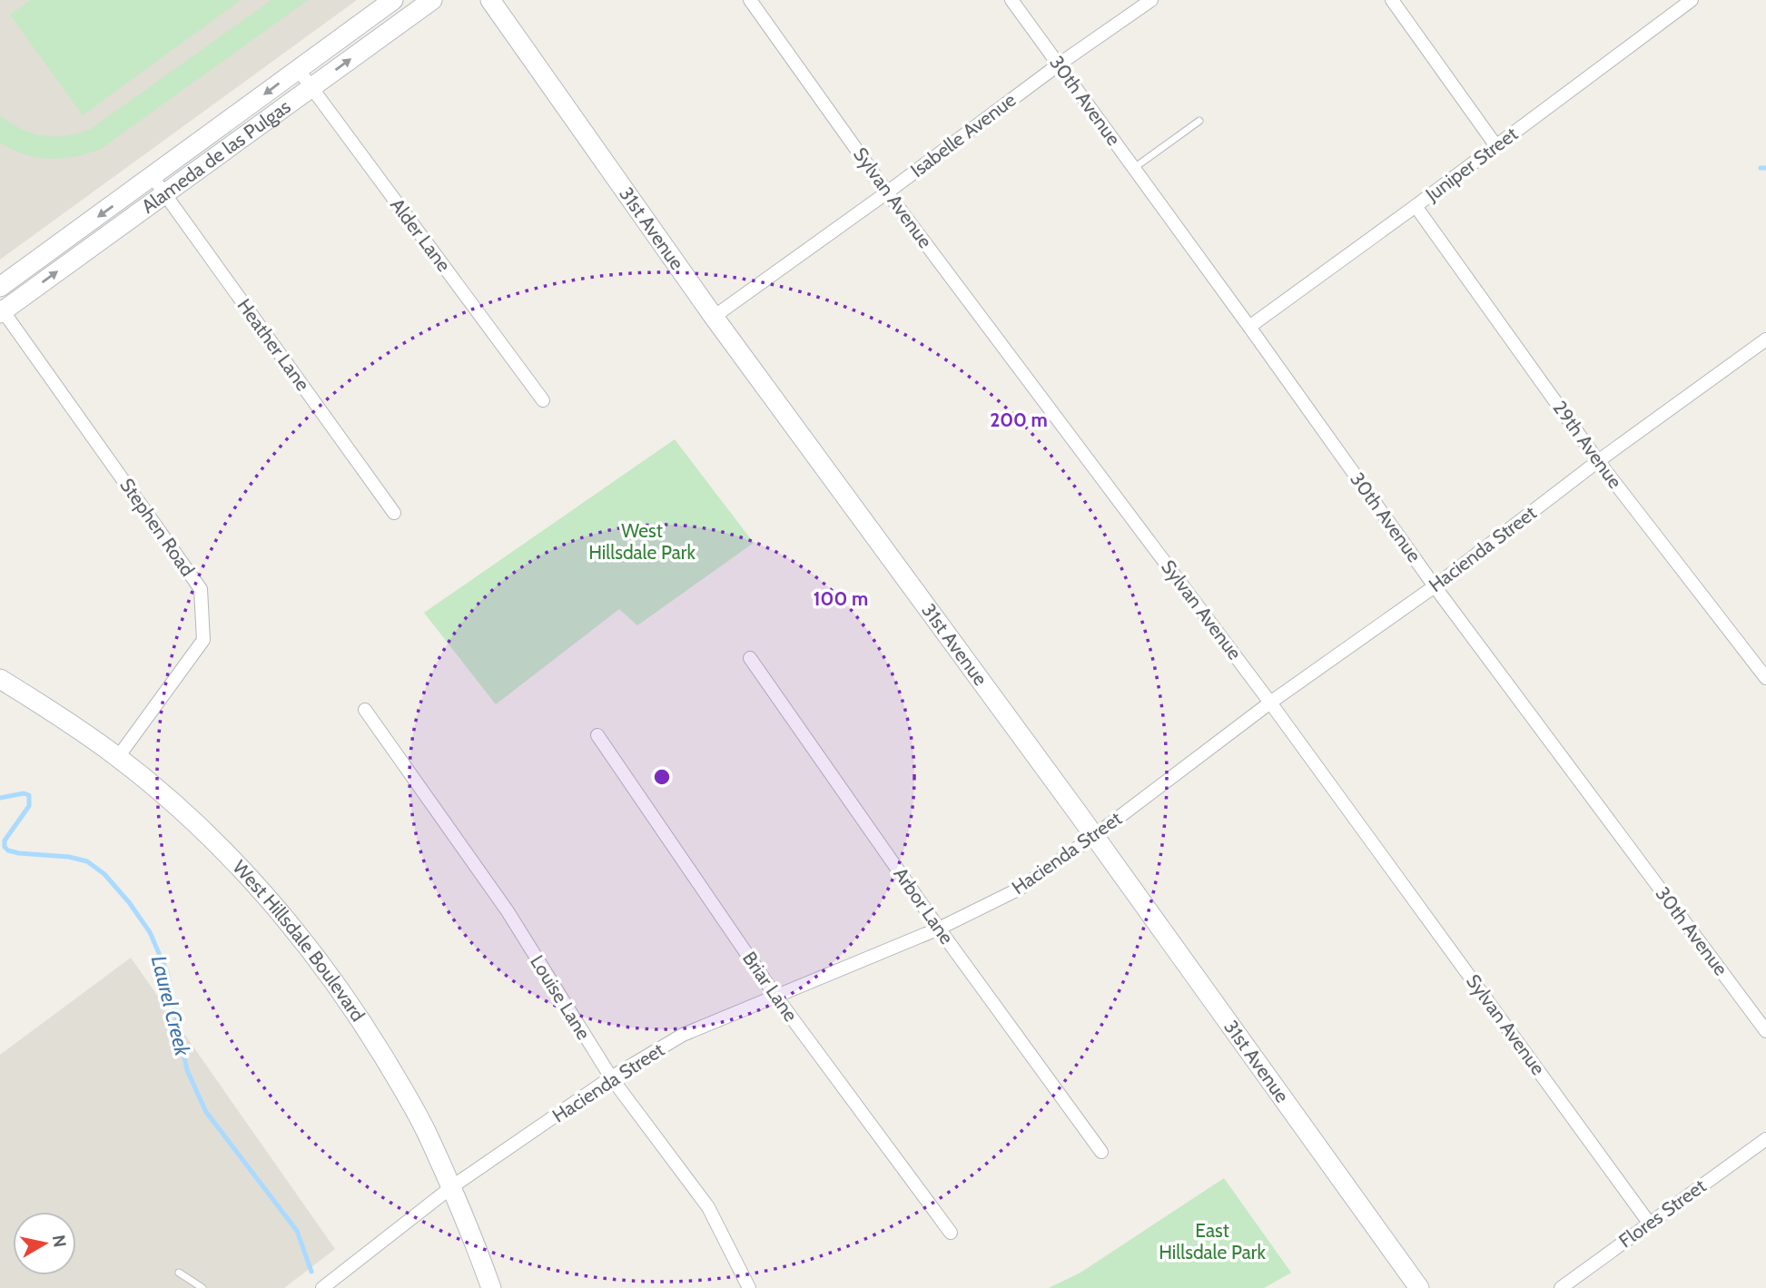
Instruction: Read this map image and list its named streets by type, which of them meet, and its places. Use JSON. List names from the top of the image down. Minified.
{"streets":{"main road":["Alameda de las Pulgas","31st Avenue","West Hillsdale Boulevard"],"street":["30th Avenue","Isabelle Avenue","Juniper Street","Sylvan Avenue","Alder Lane","Heather Lane","29th Avenue","Stephen Road","Hacienda Street","Arbor Lane","Briar Lane","Louise Lane","Flores Street"]},"crossings":[["30th Avenue","Isabelle Avenue"],["30th Avenue","Juniper Street"],["30th Avenue","Hacienda Street"],["Isabelle Avenue","Sylvan Avenue"],["Isabelle Avenue","31st Avenue"],["Alameda de las Pulgas","Alder Lane"],["Alameda de las Pulgas","Heather Lane"],["Alameda de las Pulgas","Stephen Road"],["Juniper Street","29th Avenue"],["Sylvan Avenue","Hacienda Street"],["Sylvan Avenue","Flores Street"],["31st Avenue","Hacienda Street"],["29th Avenue","Hacienda Street"],["Stephen Road","West Hillsdale Boulevard"],["Hacienda Street","Arbor Lane"],["Hacienda Street","West Hillsdale Boulevard"],["Hacienda Street","Briar Lane"],["Hacienda Street","Louise Lane"]],"water":["Laurel Creek"],"parks":["West Hillsdale Park","East Hillsdale Park"],"north":"right","rings":["200 m","100 m"]}
